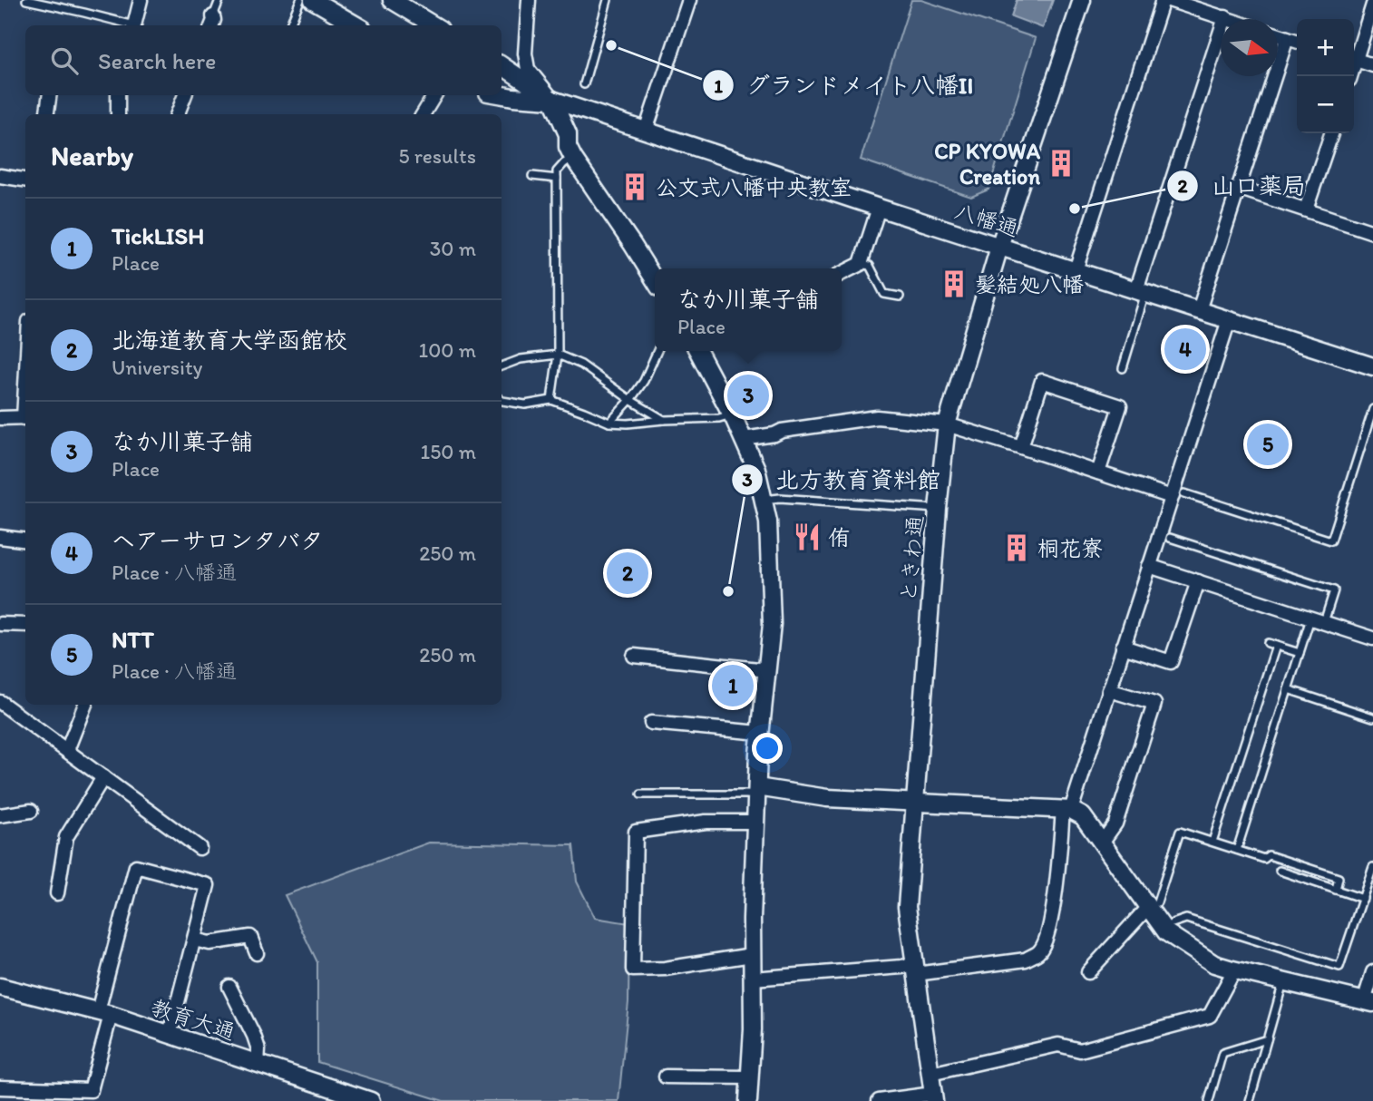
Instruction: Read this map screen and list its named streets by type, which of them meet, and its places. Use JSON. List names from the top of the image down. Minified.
{"streets":{"street":["八幡通","ときわ通","教育大通"]},"crossings":[["八幡通","ときわ通"]],"places":{"other":["グランドメイト八幡II","山口薬局","北方教育資料館"],"building":["CP KYOWA Creation","公文式八幡中央教室","髪結処八幡","桐花寮"],"restaurant":["侑"]},"north":"right","page":{"map_buttons":["+","−"],"search":"Search here","heading":["Nearby","5 results"],"list":[{"mark":"1","name":"TickLISH","note":"Place","value":"30 m"},{"mark":"2","name":"北海道教育大学函館校","note":"University","value":"100 m"},{"mark":"3","name":"なか川菓子舗","note":"Place","value":"150 m"},{"mark":"4","name":"ヘアーサロンタバタ","note":"Place · 八幡通","value":"250 m"},{"mark":"5","name":"NTT","note":"Place · 八幡通","value":"250 m"}],"popup":["なか川菓子舗","Place"],"pins":["4","3","5","2","1"]}}
